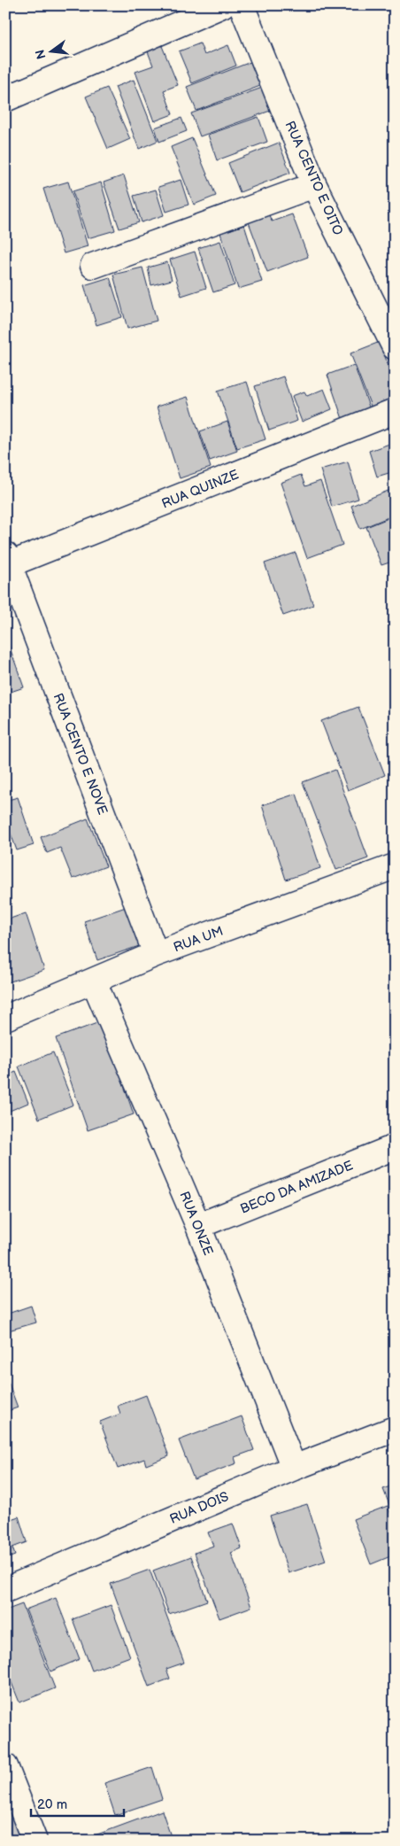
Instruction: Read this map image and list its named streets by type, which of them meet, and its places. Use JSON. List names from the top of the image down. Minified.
{"streets":{"street":["RUA CENTO E OITO","RUA QUINZE","RUA CENTO E NOVE","RUA UM","BECO DA AMIZADE","RUA ONZE","RUA DOIS"]},"crossings":[["RUA QUINZE","RUA CENTO E NOVE"],["RUA CENTO E NOVE","RUA UM"],["RUA UM","RUA ONZE"],["BECO DA AMIZADE","RUA ONZE"],["RUA ONZE","RUA DOIS"]],"scale_bar":"20 m","north":"left"}
